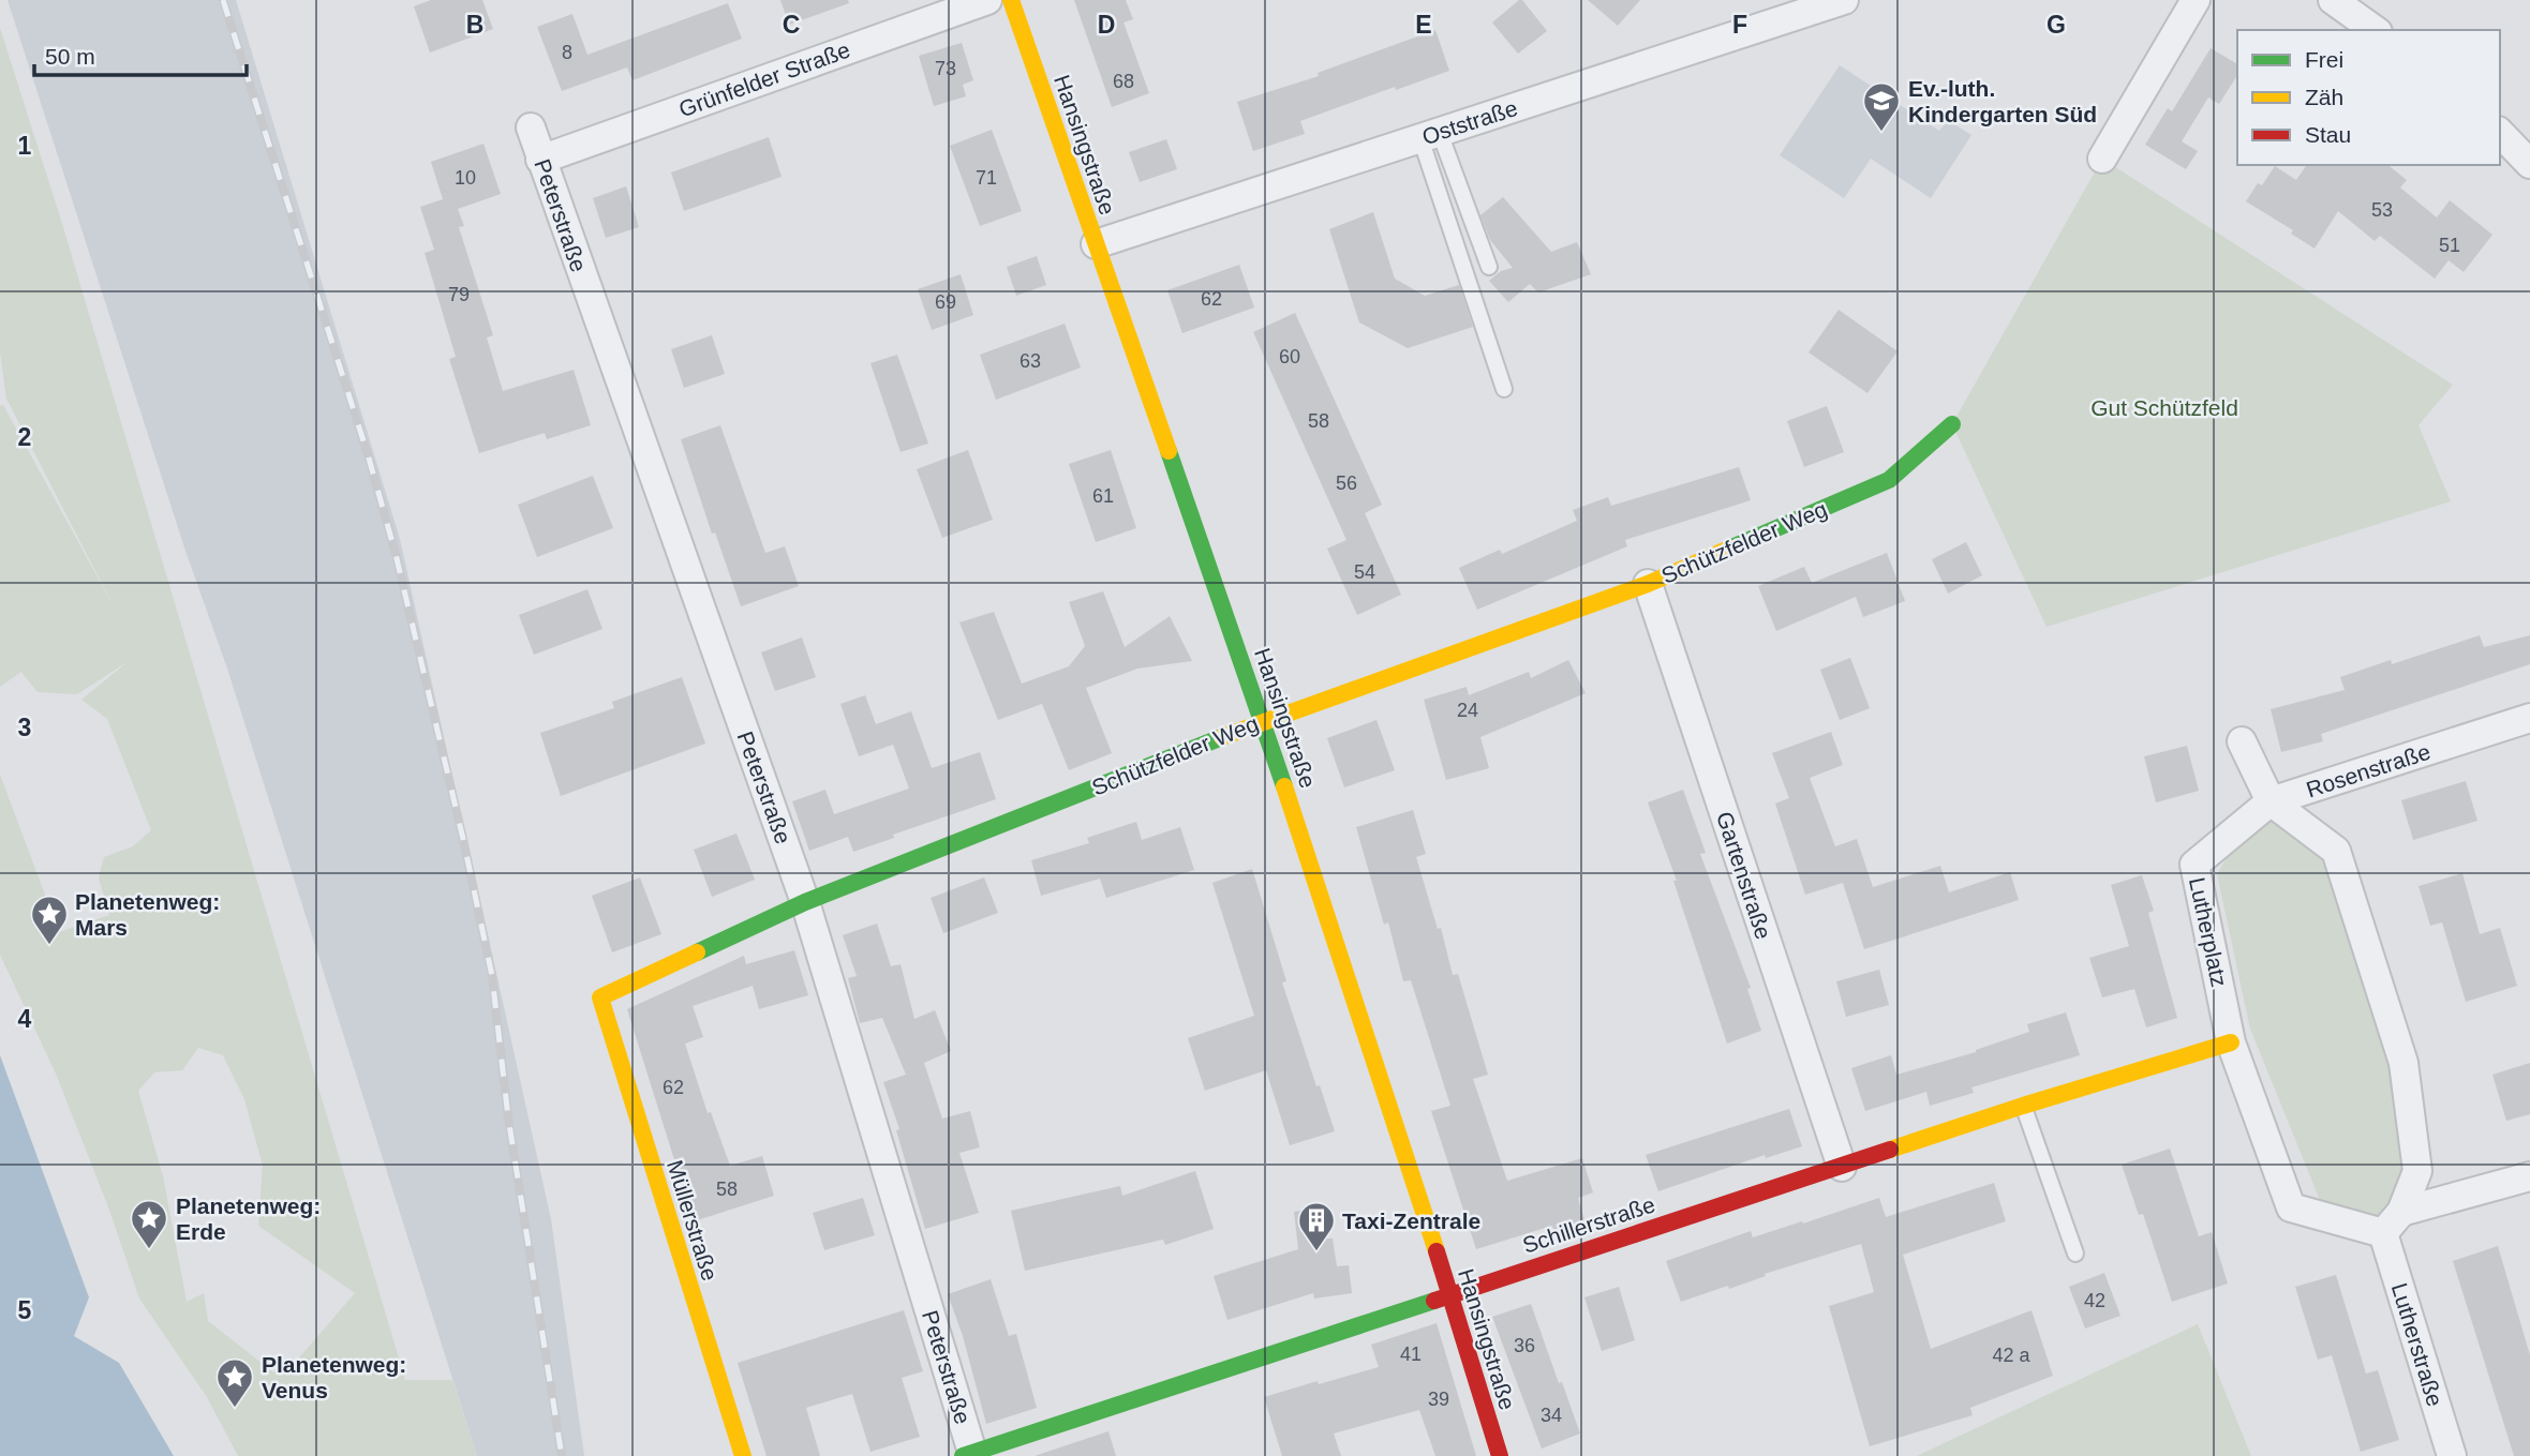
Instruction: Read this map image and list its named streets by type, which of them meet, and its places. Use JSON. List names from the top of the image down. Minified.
{"streets":{"street":["Grünfelder Straße","Oststraße","Hansingstraße","Peterstraße","Schützfelder Weg","Rosenstraße","Gartenstraße","Lutherplatz","Müllerstraße","Schillerstraße","Lutherstraße"]},"crossings":[["Grünfelder Straße","Peterstraße"],["Oststraße","Hansingstraße"],["Hansingstraße","Schützfelder Weg"],["Hansingstraße","Schillerstraße"],["Peterstraße","Schützfelder Weg"],["Peterstraße","Schillerstraße"],["Schützfelder Weg","Gartenstraße"],["Schützfelder Weg","Müllerstraße"],["Rosenstraße","Lutherplatz"],["Gartenstraße","Schillerstraße"],["Lutherplatz","Schillerstraße"],["Lutherplatz","Lutherstraße"]],"parks":["Gut Schützfeld"],"places":{"school or university":["Ev.-luth. Kindergarten Süd"],"place":["Planetenweg: Mars","Planetenweg: Erde","Planetenweg: Venus"],"building":["Taxi-Zentrale"]},"house_numbers":["8","73","68","10","71","53","51","79","62","69","60","63","58","56","61","54","24","62","58","42","36","41","42 a","39","34"],"legend":["Frei","Zäh","Stau"],"scale_bar":"50 m","grid":{"columns":["B","C","D","E","F","G"],"rows":["1","2","3","4","5"]}}
